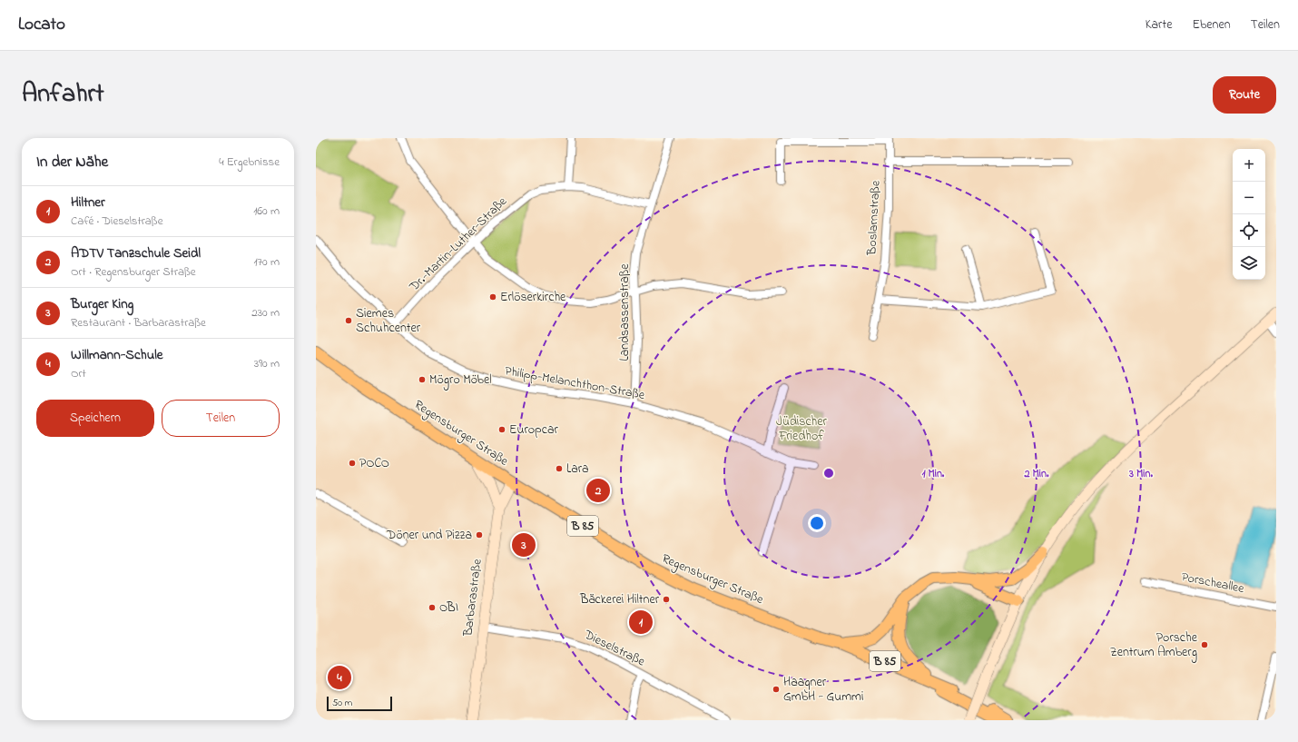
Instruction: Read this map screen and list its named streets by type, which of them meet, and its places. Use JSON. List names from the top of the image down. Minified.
{"streets":{"main road":["Regensburger Straße","B 85","Barbarastraße"],"street":["Boslarnstraße","Dr.-Martin-Luther-Straße","Landsassenstraße","Philipp-Melanchthon-Straße","Porscheallee","Dieselstraße"]},"crossings":[["Dr.-Martin-Luther-Straße","Landsassenstraße"],["Dr.-Martin-Luther-Straße","Philipp-Melanchthon-Straße"],["Landsassenstraße","Philipp-Melanchthon-Straße"],["Regensburger Straße","B 85"],["Regensburger Straße","Barbarastraße"],["Barbarastraße","Dieselstraße"]],"parks":["Jüdischer Friedhof"],"places":["Erlöserkirche","Siemes Schuhcenter","Mögro Möbel","Europcar","POCO","Lara","Döner und Pizza","Bäckerei Hiltner","OBI","Porsche Zentrum Amberg","Haagner GmbH - Gummi"],"scale_bar":"50 m","page":{"header":"Locato","nav":["Karte","Ebenen","Teilen"],"title":"Anfahrt","buttons":["Route",["Speichern","Teilen"]],"heading":["In der Nähe","4 Ergebnisse"],"map_buttons":["+","−"],"list":[{"mark":"1","name":"Hiltner","note":"Café · Dieselstraße","value":"160 m"},{"mark":"2","name":"ADTV Tanzschule Seidl","note":"Ort · Regensburger Straße","value":"170 m"},{"mark":"3","name":"Burger King","note":"Restaurant · Barbarastraße","value":"230 m"},{"mark":"4","name":"Willmann-Schule","note":"Ort","value":"390 m"}],"pins":["2","3","1","4"],"scale":"50 m"},"rings":["1 Min.","2 Min.","3 Min."]}
